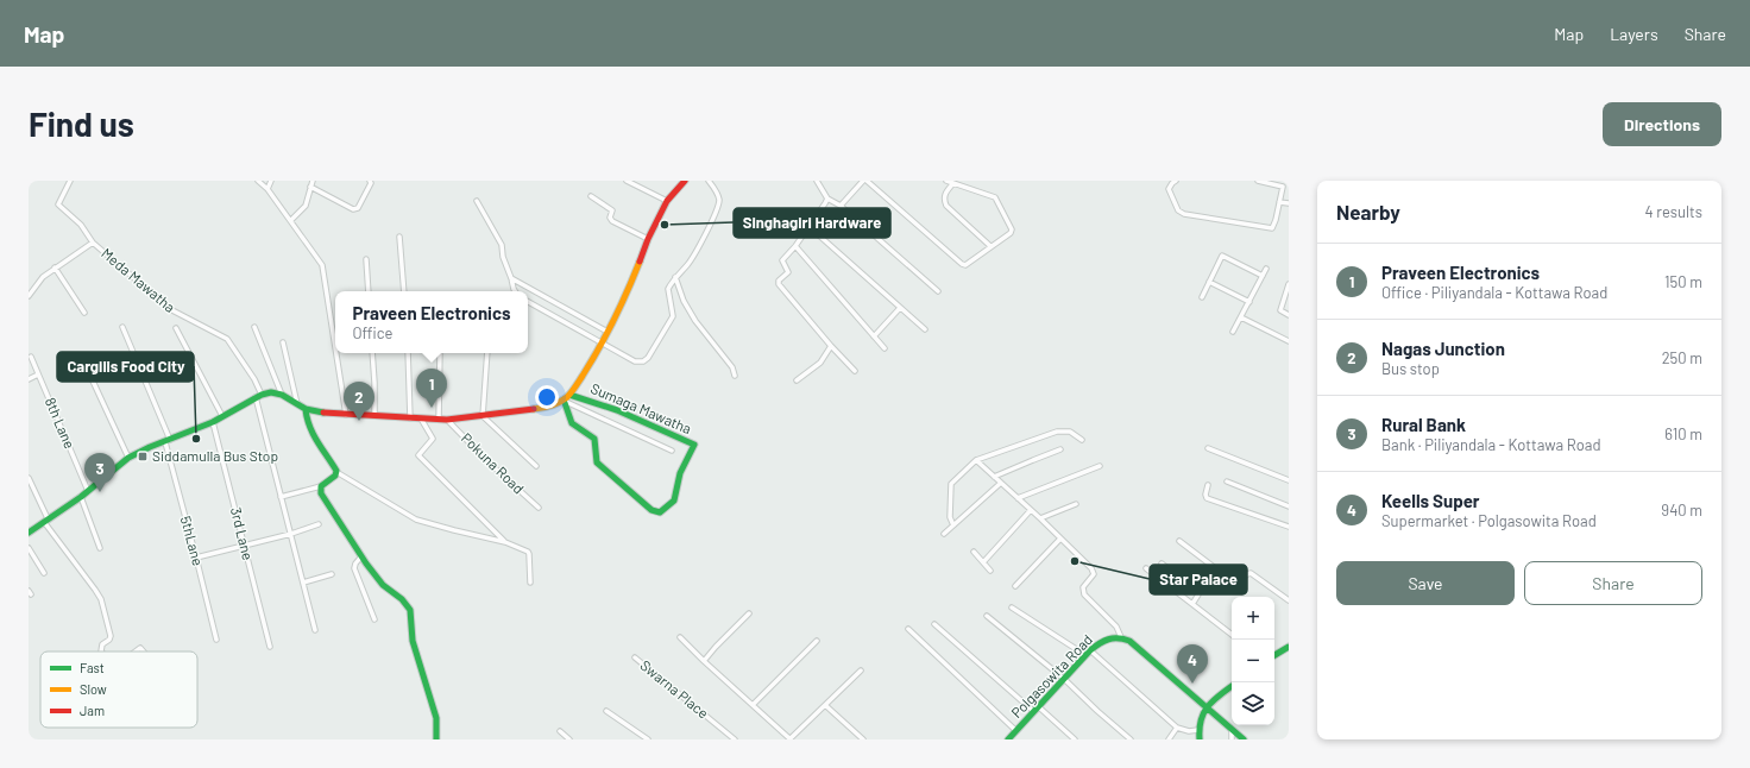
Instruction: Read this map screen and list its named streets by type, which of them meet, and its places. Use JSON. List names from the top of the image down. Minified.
{"streets":{"street":["Meda Mawatha","Sumaga Mawatha","8th Lane","Pokuna Road","3rd Lane","5thLane","Polgasowita Road","Swarna Place"]},"places":{"other":["Singhagiri Hardware","Cargills Food City","Star Palace"],"transit":["Siddamulla Bus Stop"]},"legend":["Fast","Slow","Jam"],"page":{"header":"Map","nav":["Map","Layers","Share"],"buttons":["Directions",["Save","Share"]],"title":"Find us","heading":["Nearby","4 results"],"list":[{"mark":"1","name":"Praveen Electronics","note":"Office · Piliyandala - Kottawa Road","value":"150 m"},{"mark":"2","name":"Nagas Junction","note":"Bus stop","value":"250 m"},{"mark":"3","name":"Rural Bank","note":"Bank · Piliyandala - Kottawa Road","value":"610 m"},{"mark":"4","name":"Keells Super","note":"Supermarket · Polgasowita Road","value":"940 m"}],"popup":["Praveen Electronics","Office"],"pins":["1","2","3","4"],"map_buttons":["+","−"]}}
